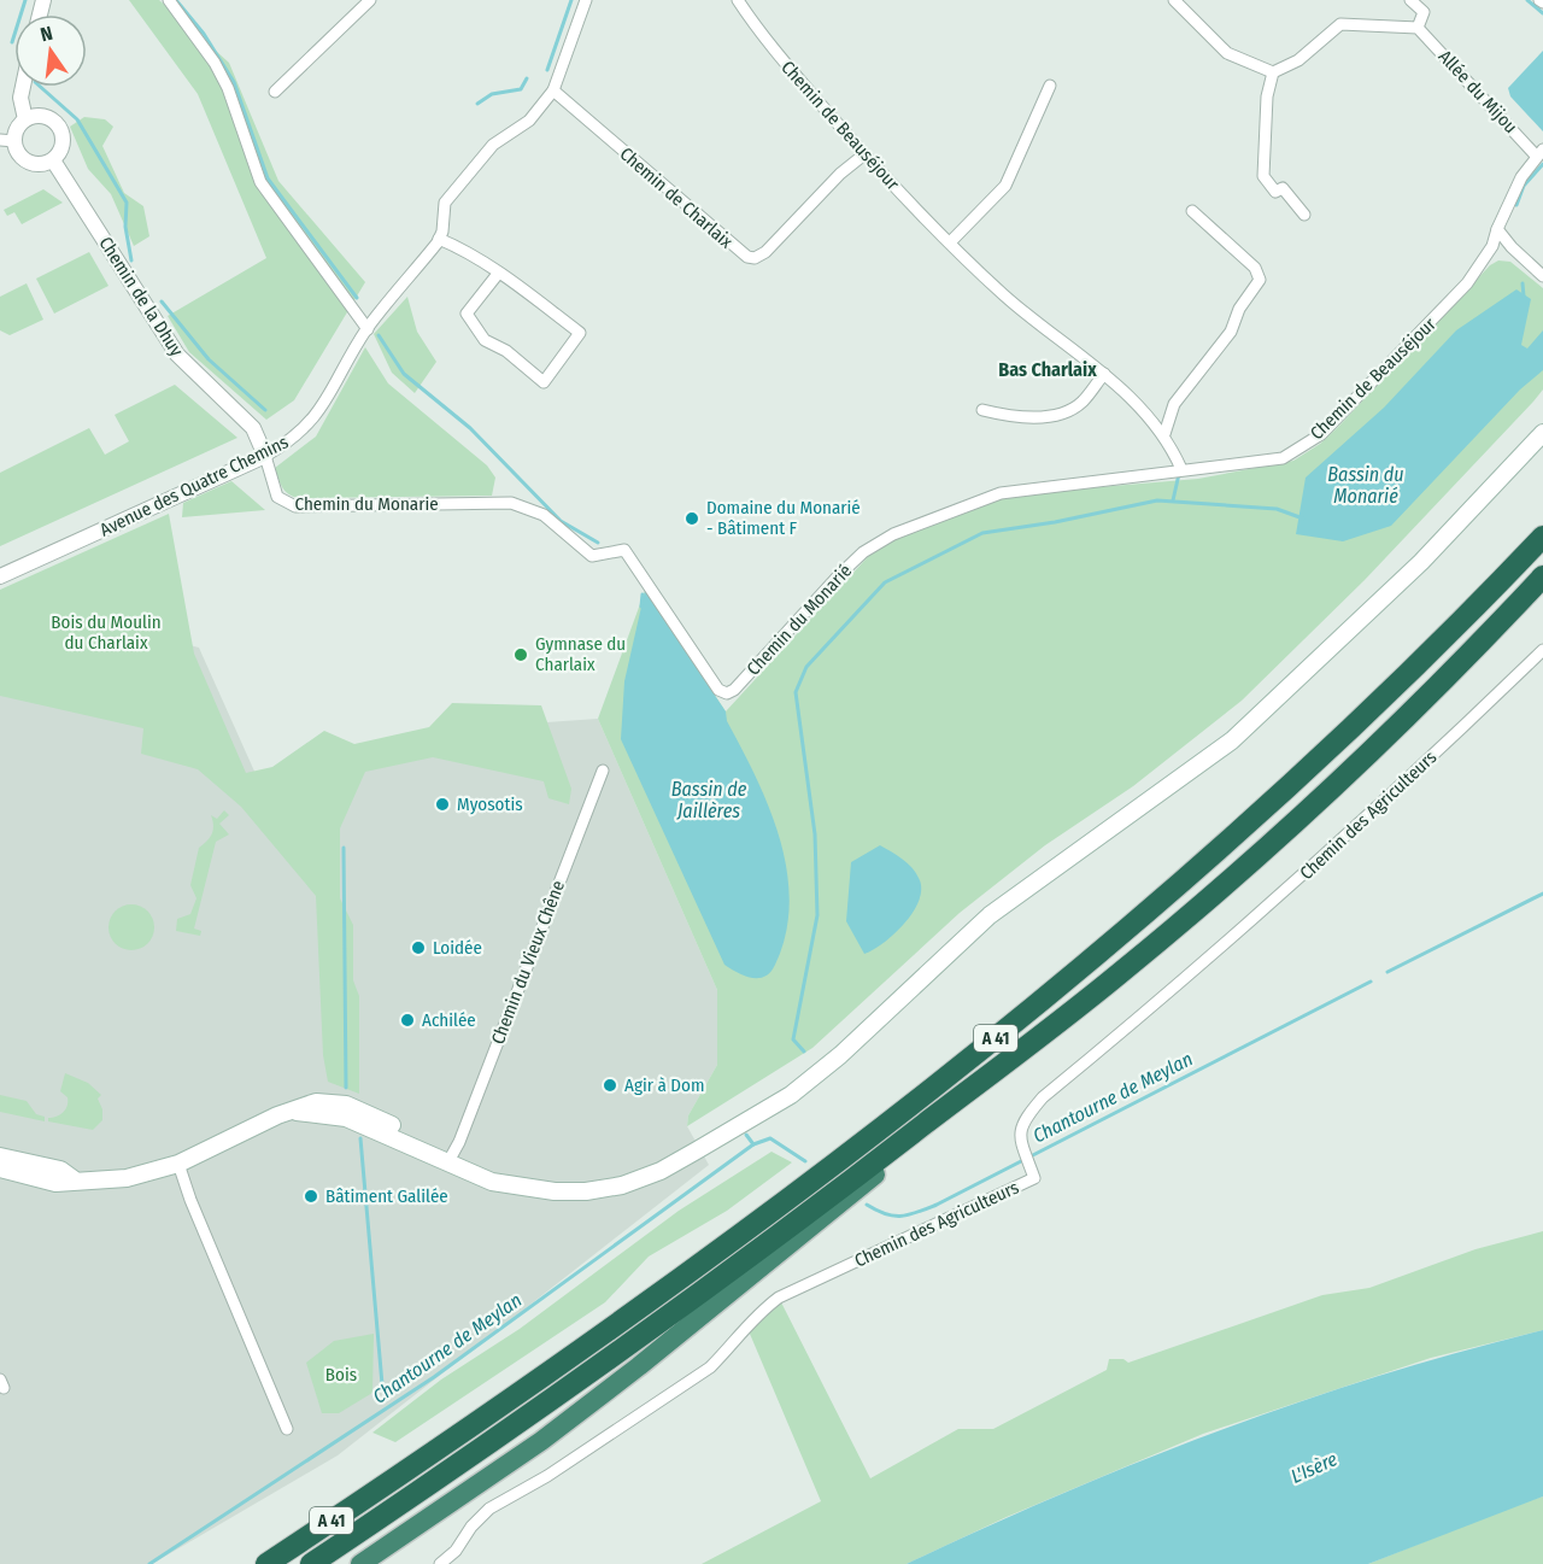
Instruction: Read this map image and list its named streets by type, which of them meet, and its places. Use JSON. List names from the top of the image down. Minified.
{"streets":{"highway":["A 41"],"street":["Allée du Mijou","Chemin de Beauséjour","Chemin de Charlaix","Chemin de la Dhuy","Avenue des Quatre Chemins","Chemin du Monarie","Chemin du Monarié","Chemin des Agriculteurs","Chemin du Vieux Chêne"]},"crossings":[["Allée du Mijou","Chemin de Beauséjour"],["Chemin de Beauséjour","Chemin de Charlaix"],["Chemin de Beauséjour","Chemin du Monarié"],["Chemin de Charlaix","Avenue des Quatre Chemins"],["Chemin de la Dhuy","Avenue des Quatre Chemins"],["Chemin de la Dhuy","Chemin du Monarie"],["Avenue des Quatre Chemins","Chemin du Monarie"],["Chemin du Monarie","Chemin du Monarié"]],"districts":["Bas Charlaix"],"water":["Bassin du Monarié","Bassin de Jaillères","Chantourne de Meylan","L'Isère"],"parks":["Bois du Moulin du Charlaix","Bois"],"places":["Domaine du Monarié - Bâtiment F","Gymnase du Charlaix","Myosotis","Loidée","Achilée","Agir à Dom","Bâtiment Galilée"],"north":"top"}
